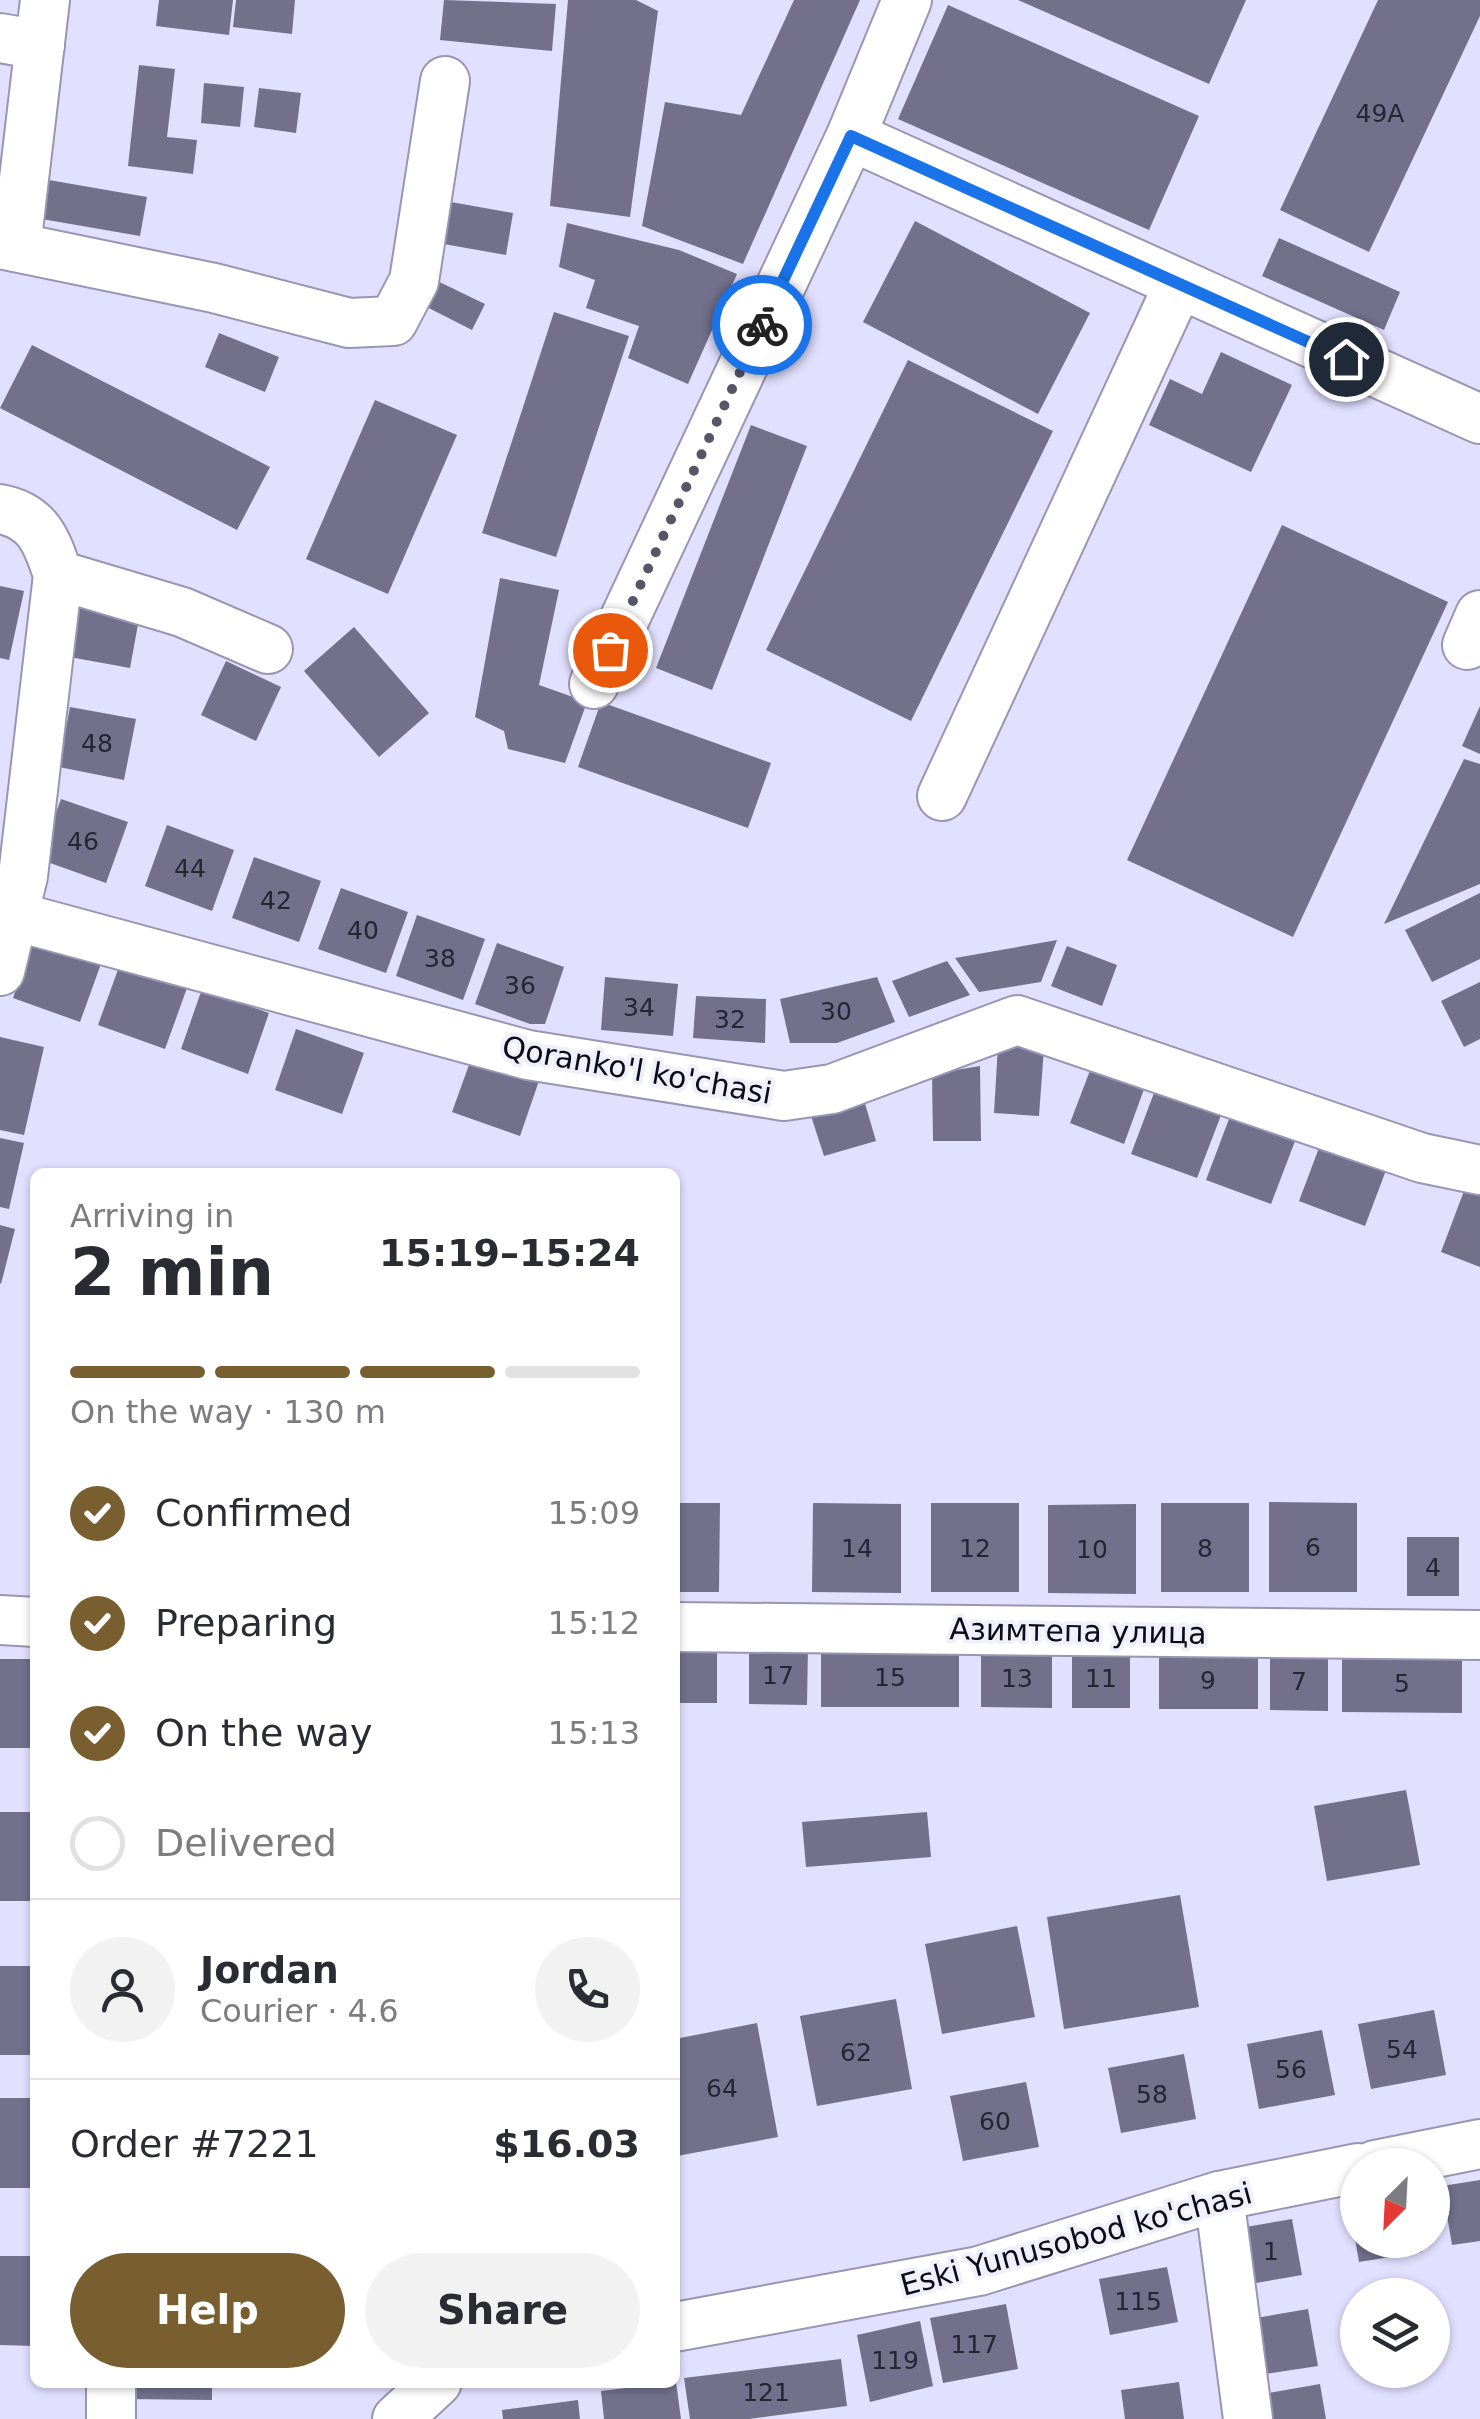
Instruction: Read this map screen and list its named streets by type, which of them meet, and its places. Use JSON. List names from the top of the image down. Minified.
{"streets":{"street":["Qoranko'l ko'chasi","Азимтепа улица","Eski Yunusobod ko'chasi"]},"house_numbers":["49А","48","46","44","42","40","38","36","34","30","32","6","14","12","8","10","4","17","15","13","11","9","7","5","54","62","56","64","58","60","1","115","117","119","121"],"north":"bottom left","page":{"heading":["2 min","Arriving in","15:19–15:24"],"panel":["Jordan","Courier · 4.6","Order #7221","$16.03"],"bar":"On the way · 130 m","list":[["Confirmed","15:09"],["Preparing","15:12"],["On the way","15:13"],"Delivered"],"buttons":["Help","Share"]}}
